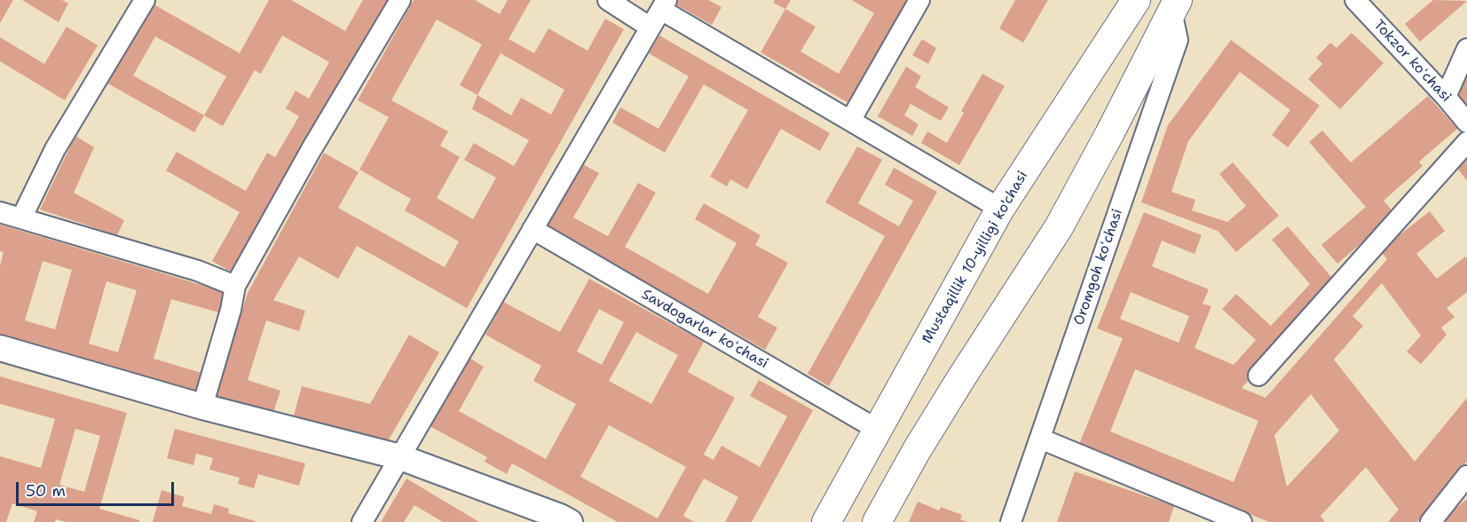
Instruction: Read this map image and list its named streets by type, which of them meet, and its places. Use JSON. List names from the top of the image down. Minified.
{"streets":{"main road":["Mustaqillik 10-yilligi ko'chasi"],"street":["Tokzor koʻchasi","Oromgoh koʻchasi","Savdogarlar koʻchasi"]},"crossings":[["Mustaqillik 10-yilligi ko'chasi","Savdogarlar koʻchasi"]],"scale_bar":"50 m"}
